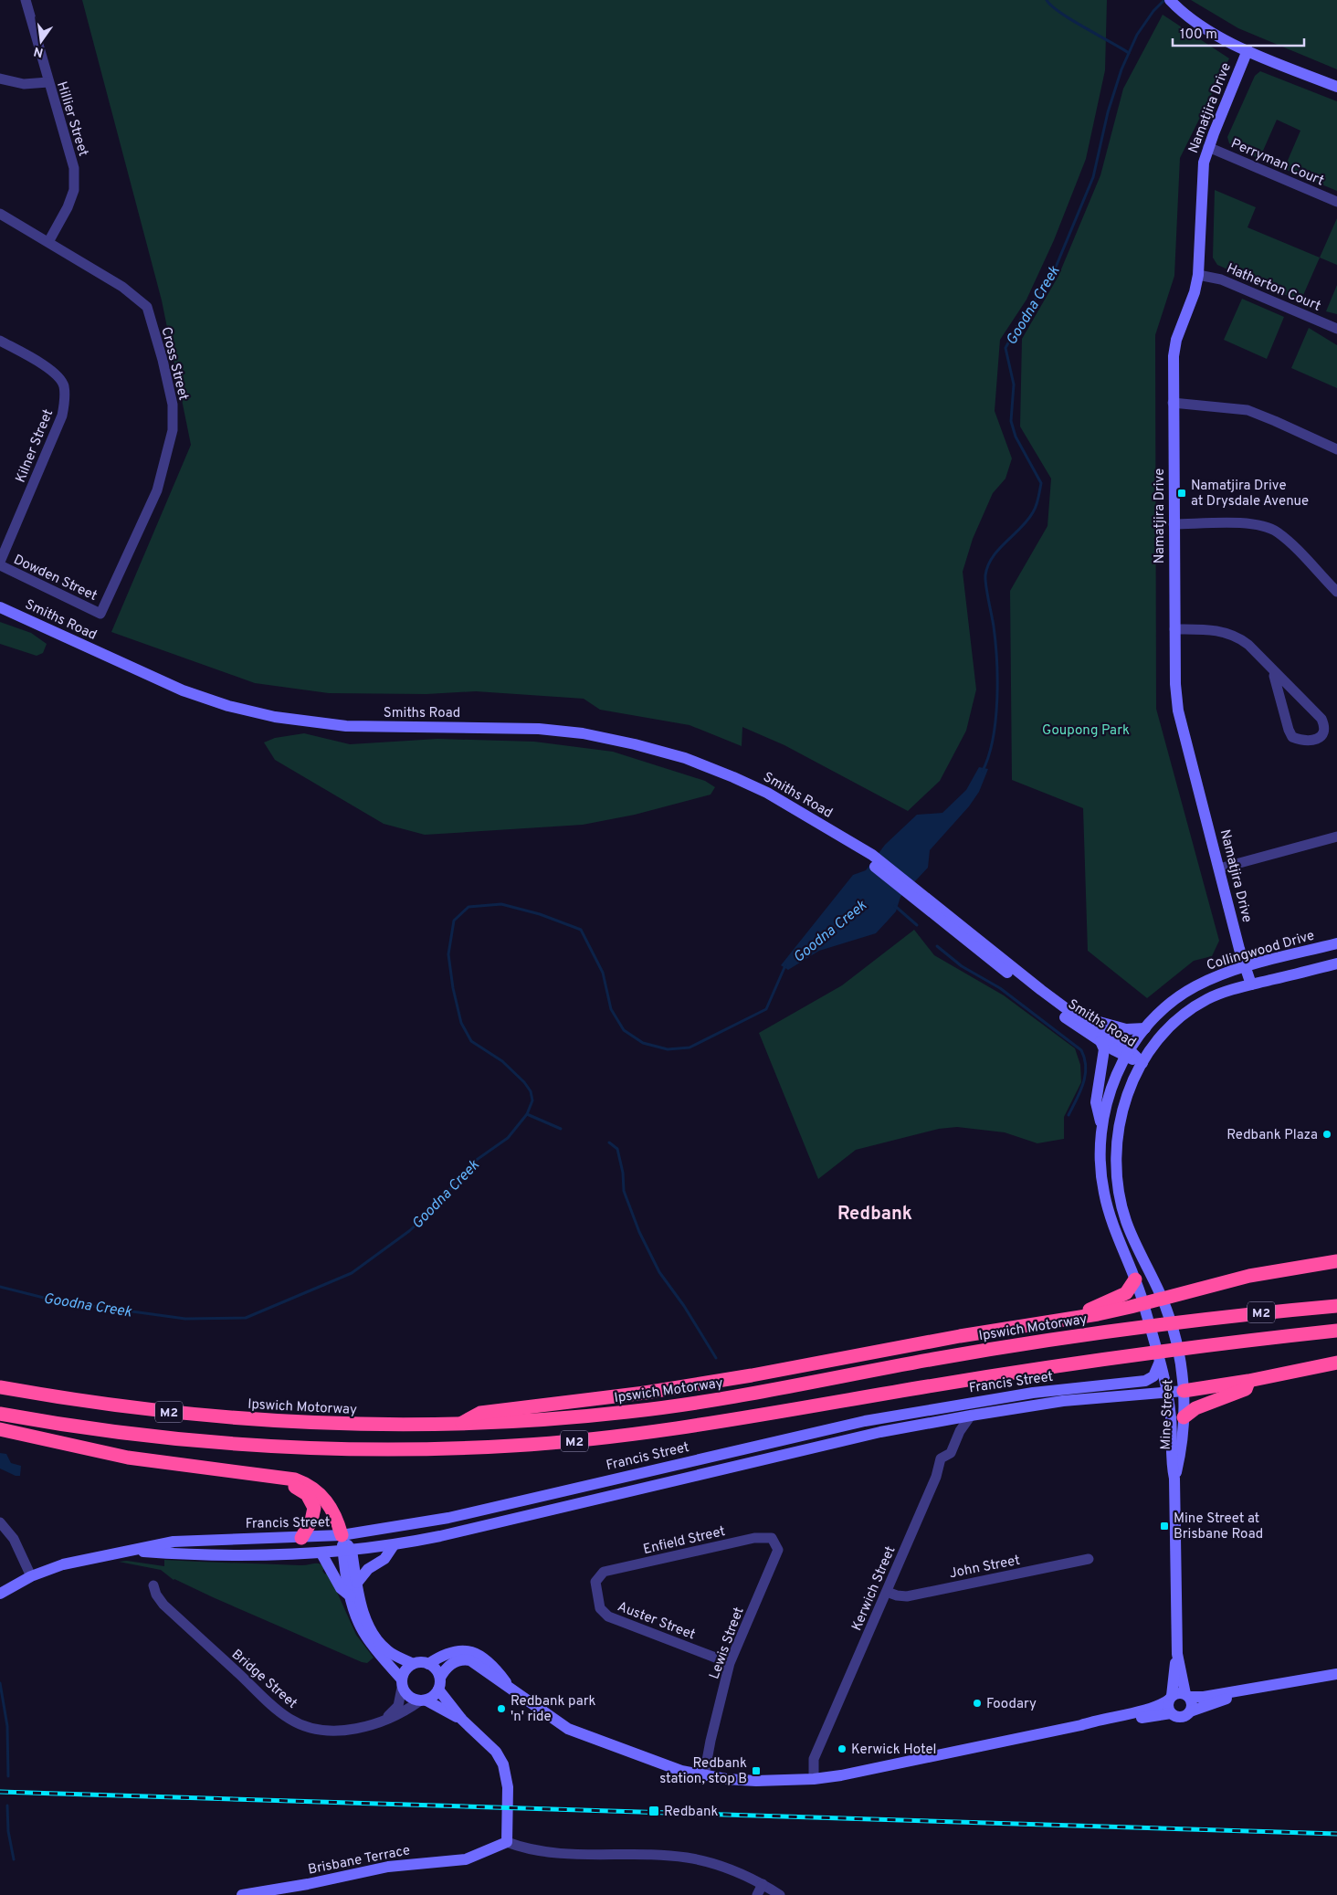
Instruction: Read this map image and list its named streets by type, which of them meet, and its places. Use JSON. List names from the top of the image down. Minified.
{"streets":{"highway":["M2","Ipswich Motorway"],"main road":["Namatjira Drive","Smiths Road","Collingwood Drive","Francis Street","Mine Street","Brisbane Terrace"],"street":["Hillier Street","Perryman Court","Hatherton Court","Cross Street","Kilner Street","Dowden Street","Enfield Street","John Street","Kerwich Street","Auster Street","Lewis Street","Bridge Street"]},"crossings":[["Namatjira Drive","Perryman Court"],["Namatjira Drive","Hatherton Court"],["Namatjira Drive","Collingwood Drive"],["Hillier Street","Cross Street"],["Cross Street","Dowden Street"],["Smiths Road","Collingwood Drive"],["Collingwood Drive","Mine Street"],["Francis Street","Mine Street"],["Francis Street","Kerwich Street"],["Enfield Street","Auster Street"],["Enfield Street","Lewis Street"],["John Street","Kerwich Street"],["Auster Street","Lewis Street"]],"districts":["Redbank"],"water":["Goodna Creek"],"parks":["Goupong Park"],"places":{"transit":["Namatjira Drive at Drysdale Avenue","Mine Street at Brisbane Road","Redbank station, stop B","Redbank"],"other":["Redbank Plaza","Foodary","Redbank park 'n' ride","Kerwick Hotel"]},"scale_bar":"100 m","north":"bottom"}
